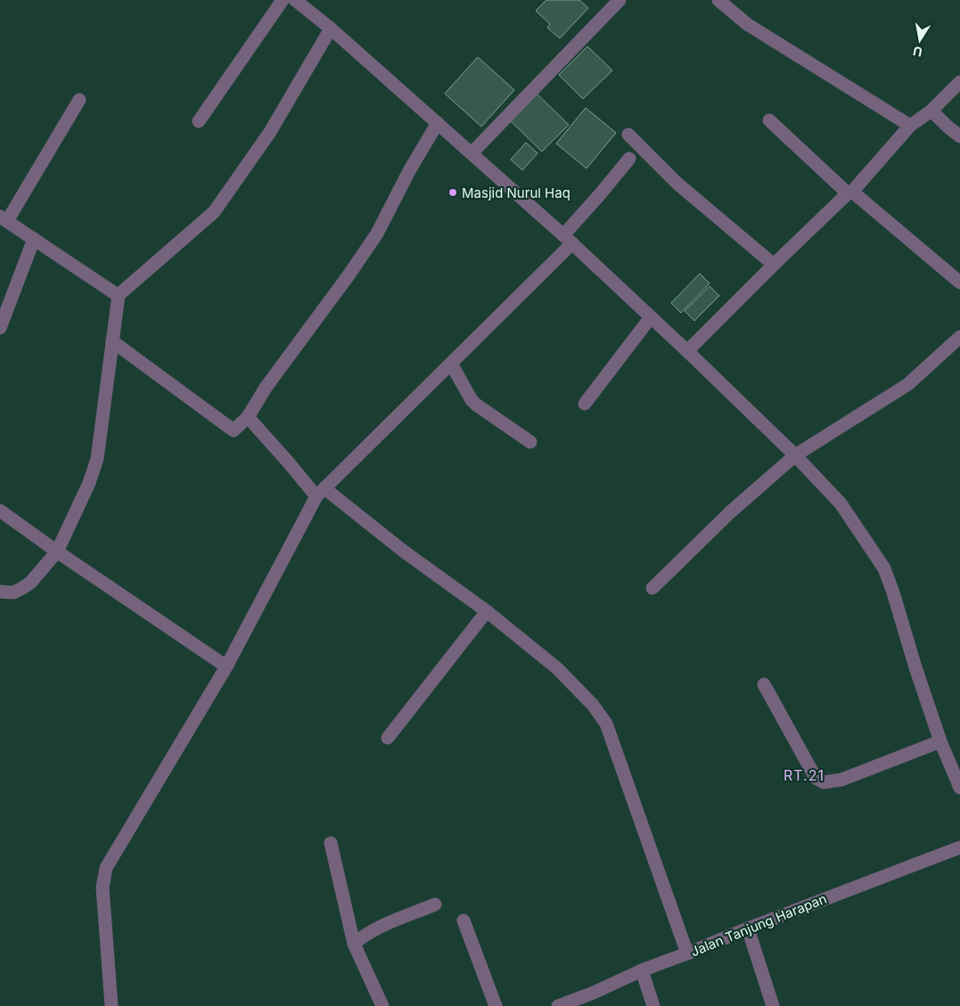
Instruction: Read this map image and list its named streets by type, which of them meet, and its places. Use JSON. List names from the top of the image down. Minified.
{"streets":{"street":["Jalan Tanjung Harapan"]},"districts":["RT.21"],"places":["Masjid Nurul Haq"],"north":"bottom"}
